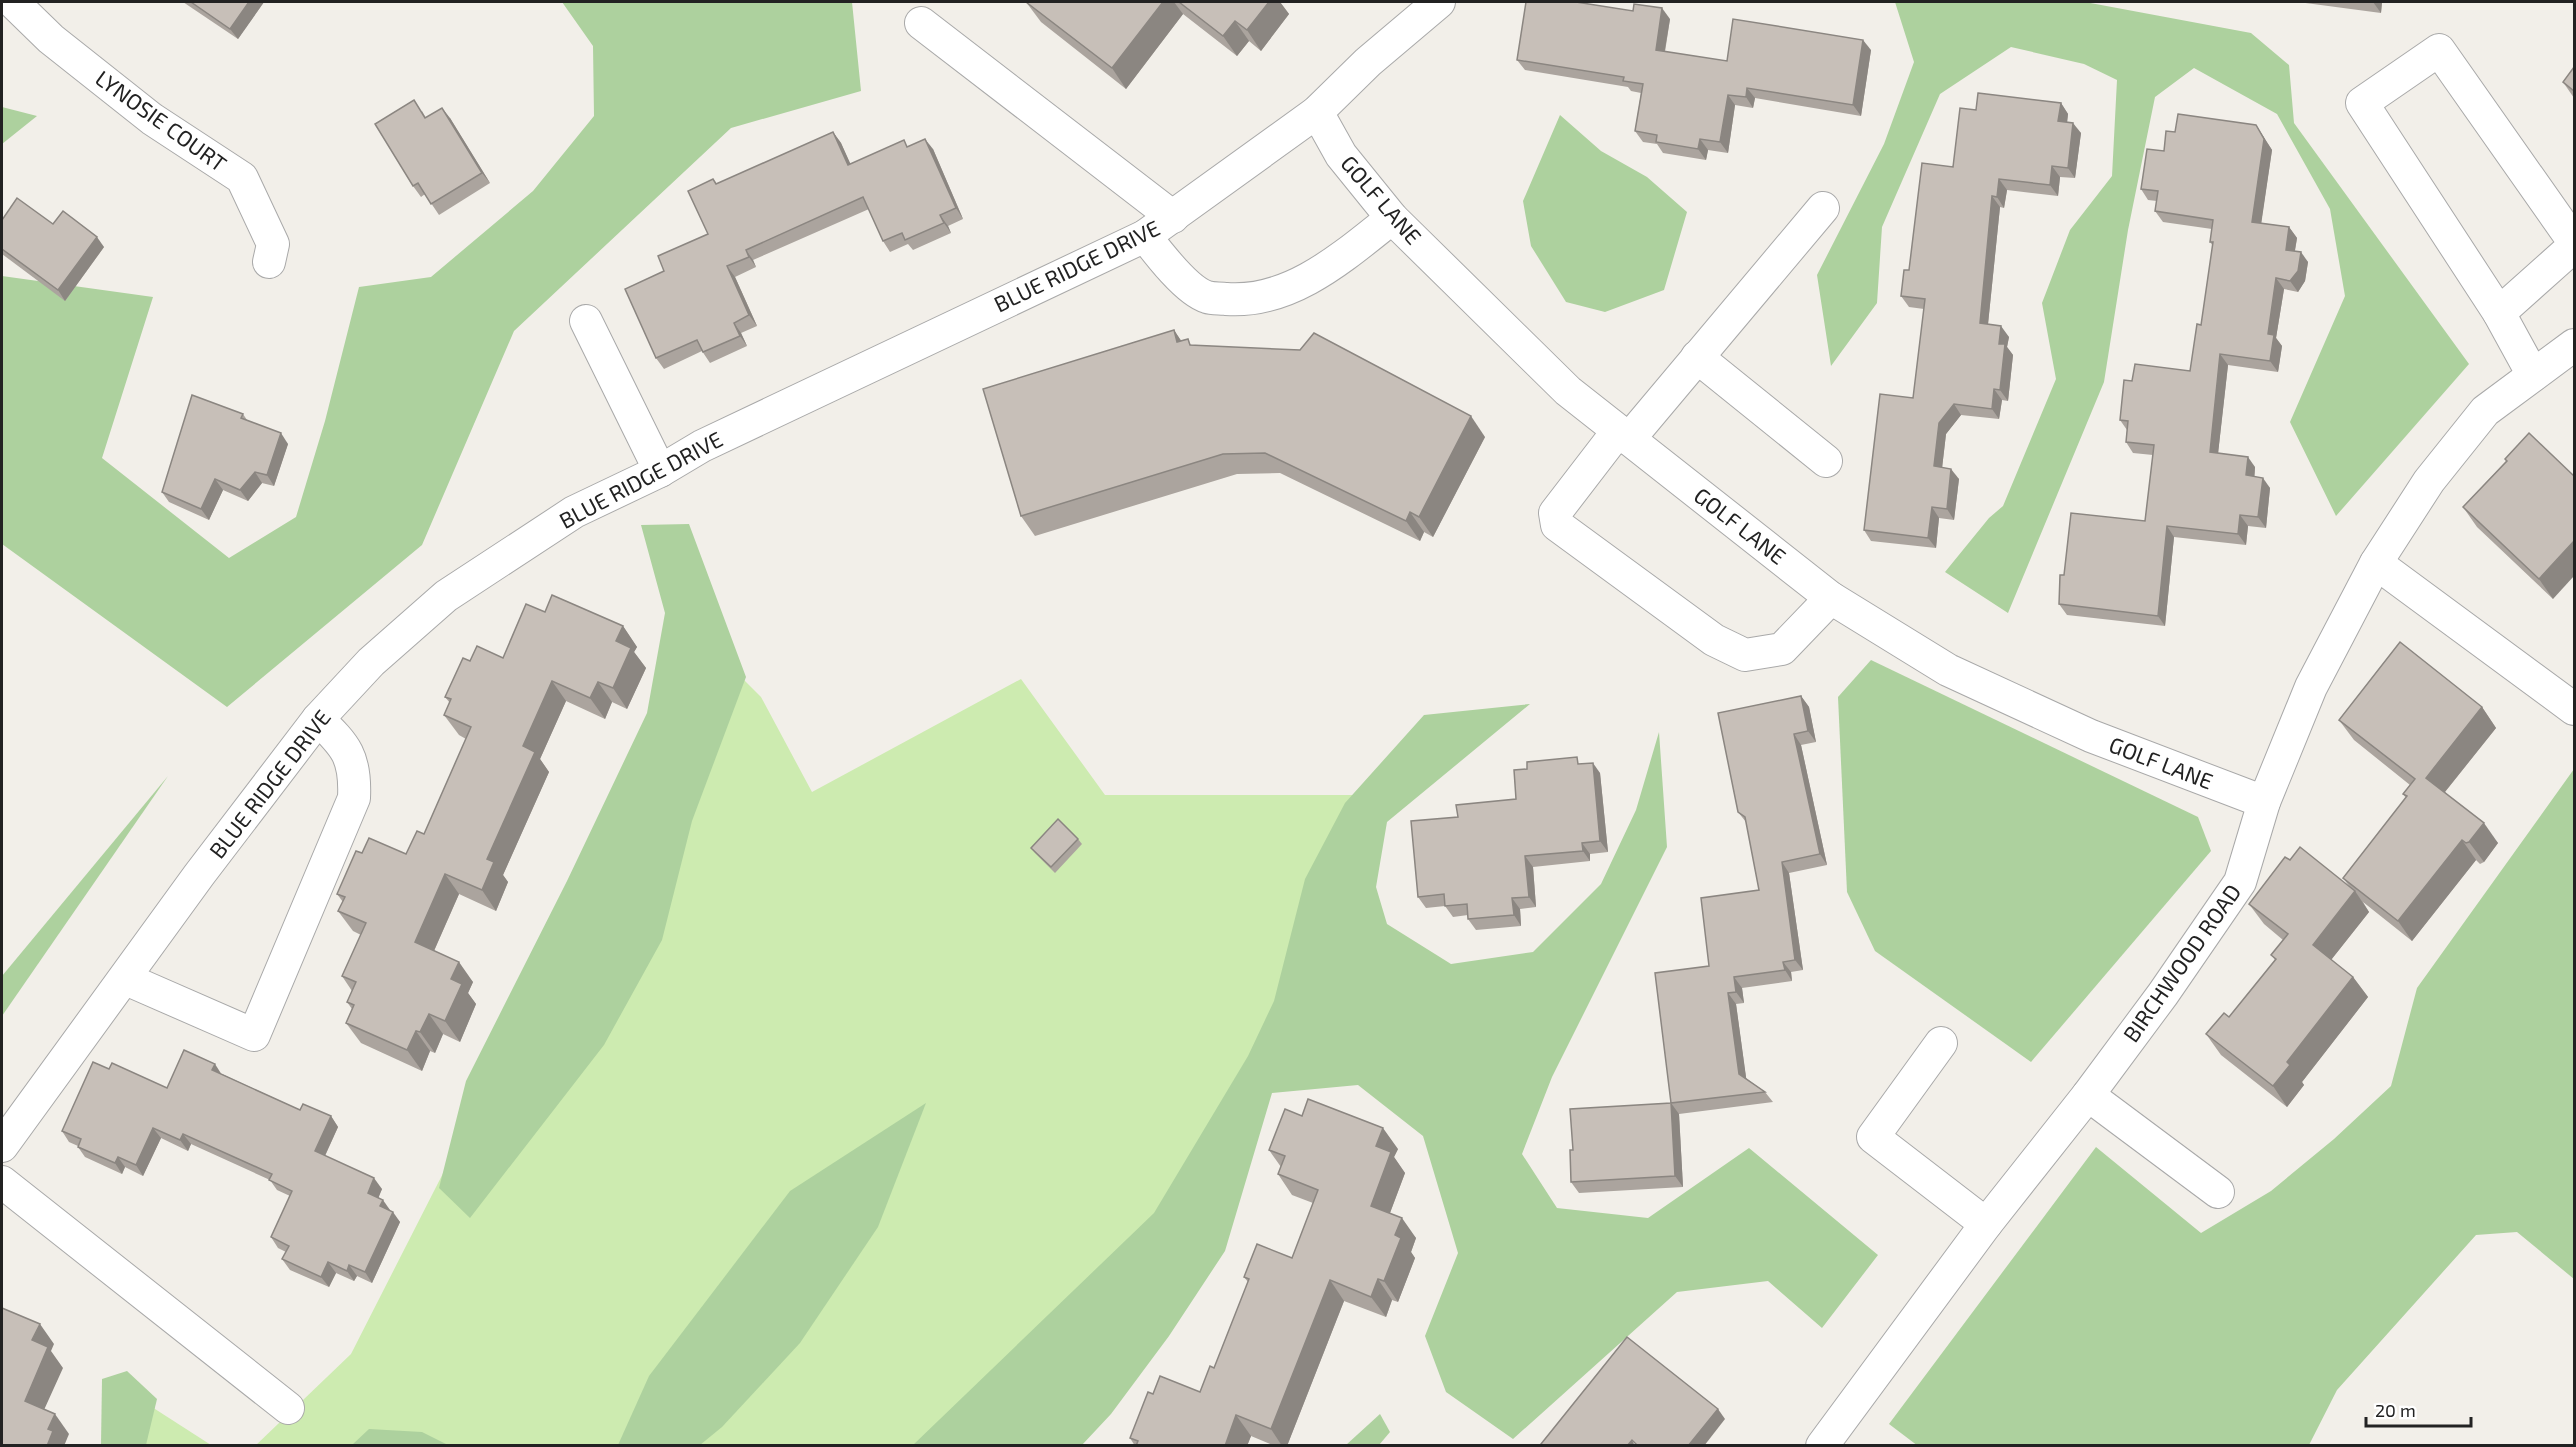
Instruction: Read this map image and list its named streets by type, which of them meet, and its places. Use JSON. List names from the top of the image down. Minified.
{"streets":{"street":["LYNOSIE COURT","GOLF LANE","BLUE RIDGE DRIVE","BIRCHWOOD ROAD"]},"crossings":[["GOLF LANE","BLUE RIDGE DRIVE"],["GOLF LANE","BIRCHWOOD ROAD"]],"scale_bar":"20 m"}
